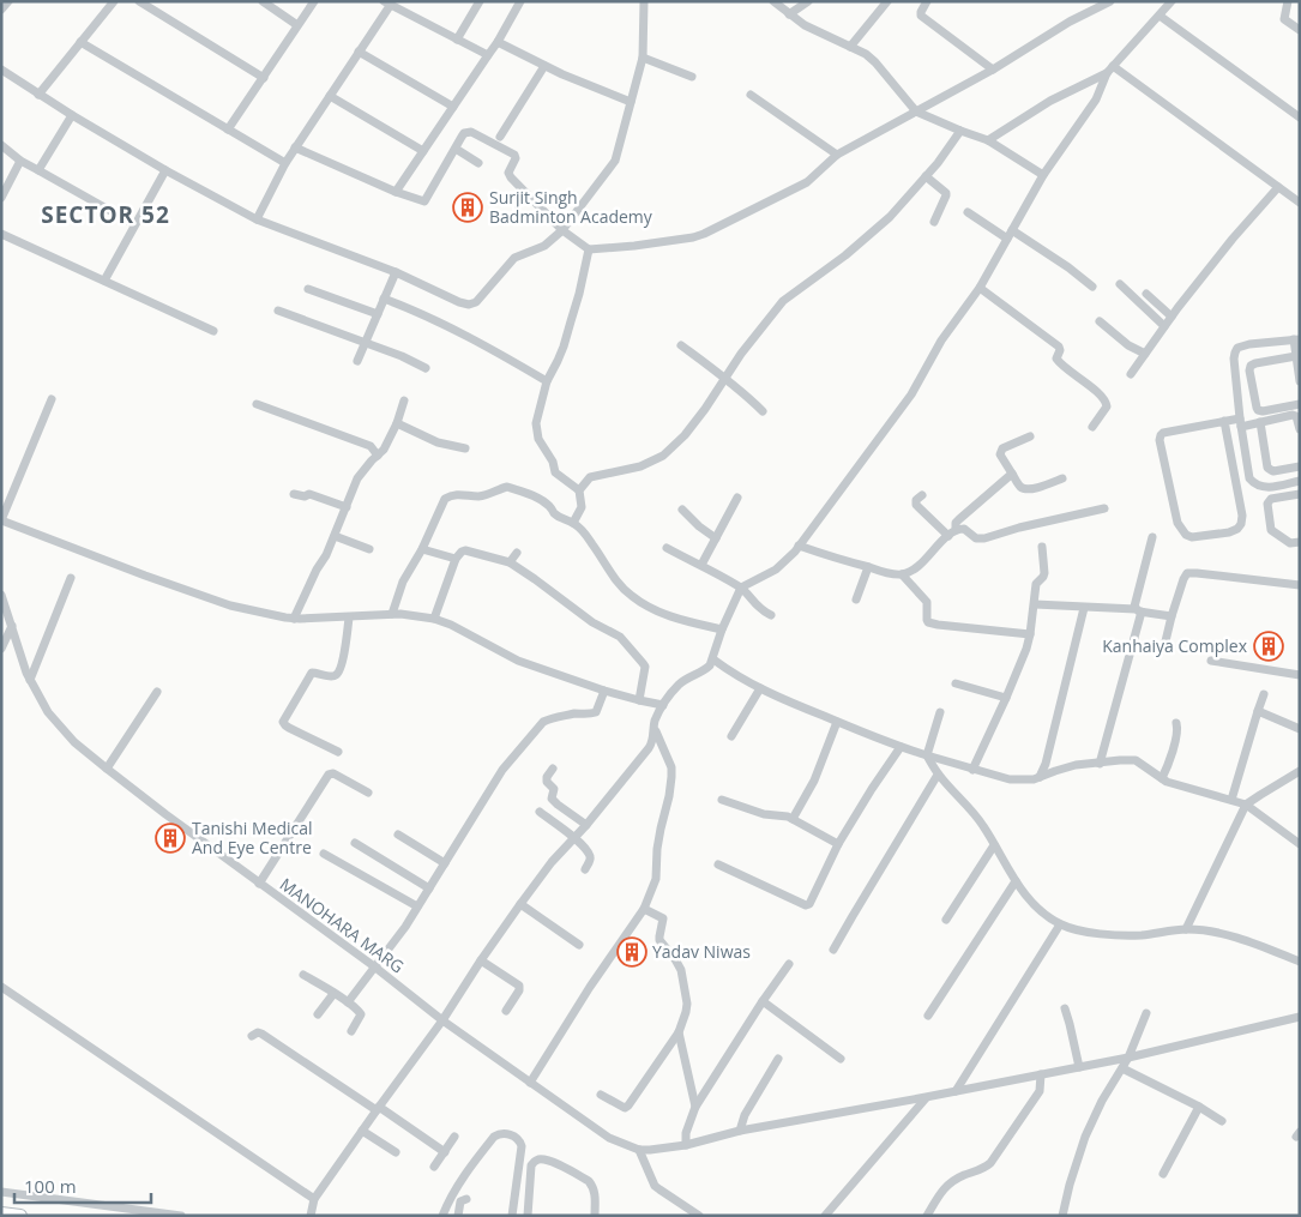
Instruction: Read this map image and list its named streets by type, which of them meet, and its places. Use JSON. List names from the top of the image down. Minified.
{"streets":{"street":["MANOHARA MARG"]},"districts":["SECTOR 52"],"places":{"building":["Surjit Singh Badminton Academy","Kanhaiya Complex","Tanishi Medical And Eye Centre","Yadav Niwas"]},"scale_bar":"100 m"}
